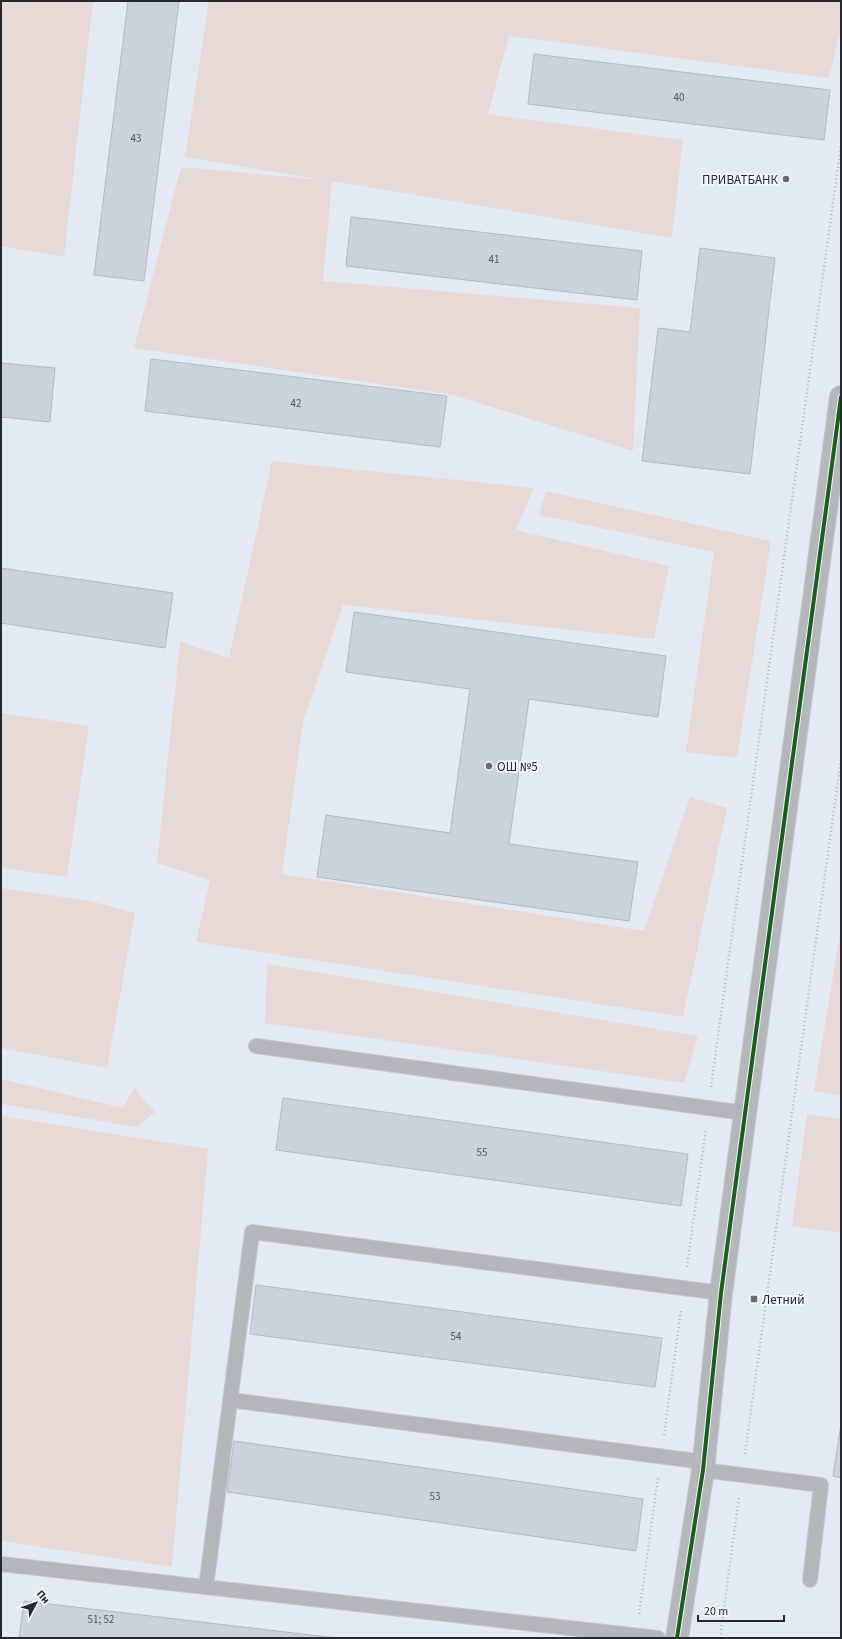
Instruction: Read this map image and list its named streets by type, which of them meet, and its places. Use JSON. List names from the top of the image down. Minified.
{"places":{"other":["ПРИВАТБАНК","ОШ №5"],"transit":["Летний"]},"house_numbers":["40","43","41","42","55","54","53","51; 52"],"scale_bar":"20 m","north":"top right"}
